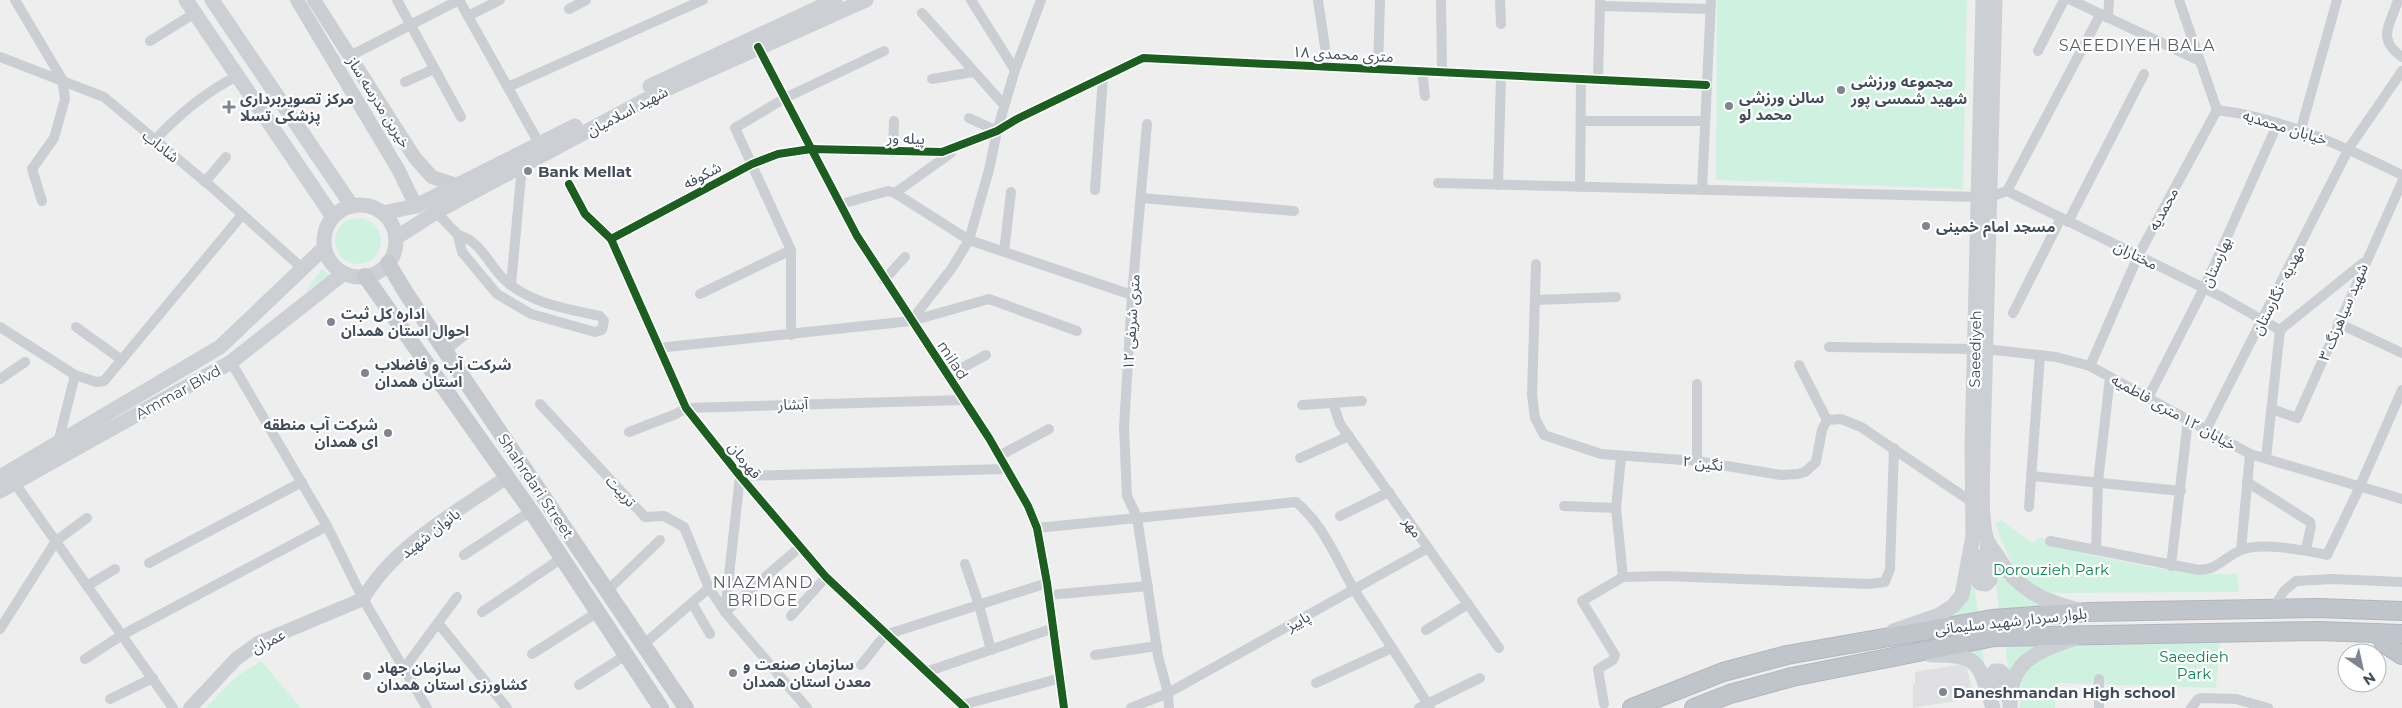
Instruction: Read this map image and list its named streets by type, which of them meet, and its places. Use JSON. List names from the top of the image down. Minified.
{"streets":{"highway":["بلوار سردار شهید سلیمانی"],"main road":["شهید اسلامیان","Saeediyeh","Ammar Blvd","Shahrdari Street"],"street":["۱۸ متری محمدی","خیرین مدرسه ساز","خیابان محمدیه","پیله ور","شاداب","شکوفه","محمدیه","مختاران","بهارستان","مهدیه -نگارستان","شهید سیاهرنگ ۳","۱۲ متری شریفی","milad","آبشار","خیابان ۱۲ متری فاطمیه","قهرمان","نگین ۲","تربیت","مهر","بانوان شهید","پاییز","عمران"]},"crossings":[["۱۸ متری محمدی","پیله ور"],["خیرین مدرسه ساز","شهید اسلامیان"],["شهید اسلامیان","milad"],["شهید اسلامیان","Ammar Blvd"],["شهید اسلامیان","Shahrdari Street"],["خیابان محمدیه","محمدیه"],["خیابان محمدیه","بهارستان"],["خیابان محمدیه","مهدیه -نگارستان"],["پیله ور","شکوفه"],["پیله ور","milad"],["شاداب","Ammar Blvd"],["شکوفه","milad"],["شکوفه","قهرمان"],["محمدیه","مختاران"],["محمدیه","خیابان ۱۲ متری فاطمیه"],["مختاران","بهارستان"],["مختاران","مهدیه -نگارستان"],["بهارستان","خیابان ۱۲ متری فاطمیه"],["مهدیه -نگارستان","خیابان ۱۲ متری فاطمیه"],["۱۲ متری شریفی","پاییز"],["Saeediyeh","خیابان ۱۲ متری فاطمیه"],["Saeediyeh","بلوار سردار شهید سلیمانی"],["milad","آبشار"],["Ammar Blvd","Shahrdari Street"],["آبشار","قهرمان"],["Shahrdari Street","بانوان شهید"],["مهر","پاییز"],["بانوان شهید","عمران"]],"districts":["SAEEDIYEH BALA","NIAZMAND BRIDGE"],"parks":["Dorouzieh Park","Saeedieh Park"],"places":{"other":["مجموعه ورزشی شهید شمسی پور","سالن ورزشی محمد لو","Bank Mellat","مسجد امام خمینی","اداره کل ثبت احوال استان همدان","شرکت آب و فاضلاب استان همدان","شرکت آب منطقه ای همدان","سازمان صنعت و معدن استان همدان","سازمان جهاد کشاورزی استان همدان","Daneshmandan High school"],"health":["مرکز تصویربرداری پزشکی تسلا"]},"north":"bottom right"}
